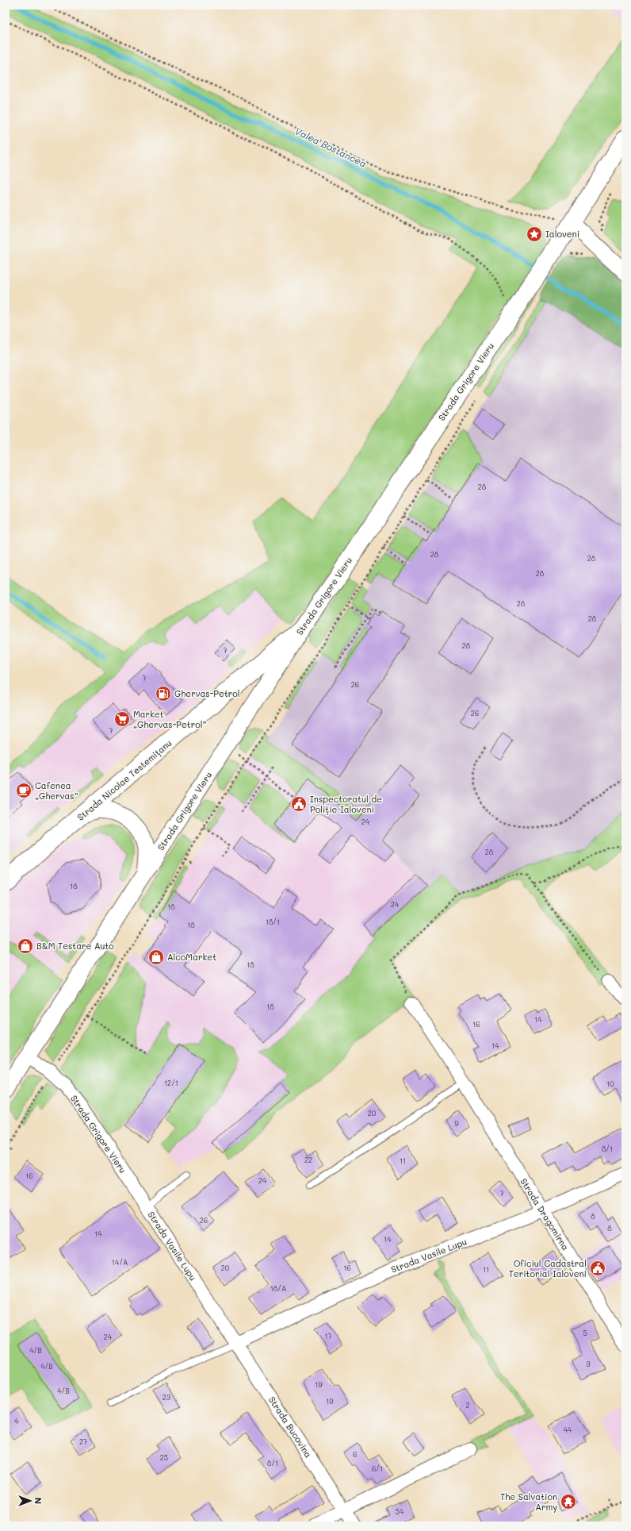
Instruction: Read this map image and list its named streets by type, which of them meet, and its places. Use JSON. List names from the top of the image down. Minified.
{"streets":{"main road":["Strada Grigore Vieru","Strada Nicolae Testemițanu"],"street":["Strada Dragomirna","Strada Vasile Lupu","Strada Bucovina"]},"crossings":[["Strada Grigore Vieru","Strada Nicolae Testemițanu"],["Strada Grigore Vieru","Strada Vasile Lupu"],["Strada Dragomirna","Strada Vasile Lupu"],["Strada Vasile Lupu","Strada Bucovina"]],"water":["Valea Bostancea"],"places":{"place":["Ialoveni"],"fuel station":["Ghervas-Petrol"],"supermarket":["Market „Ghervas-Petrol”"],"cafe":["Cafenea „Ghervas”"],"public building":["Inspectoratul de Poliție Ialoveni","Oficiul Cadastral Teritorial Ialoveni"],"shop":["B&M Testare Auto","AlcoMarket"],"temple":["The Salvation Army"]},"house_numbers":["28","28","28","28","28","28","28","7","7","26","26","7","24","28","18","24","18","18/1","18","18","18","14","16","14","12/1","10","20","9","8/1","22","11","16","24","7","8","26","8","14","14","14/A","20","16","11","18/A","5","17","24","4/B","3","4/B","19","4/B","23","19","2","4","44","27","6","25","8/1","6/1","54"],"north":"right"}
